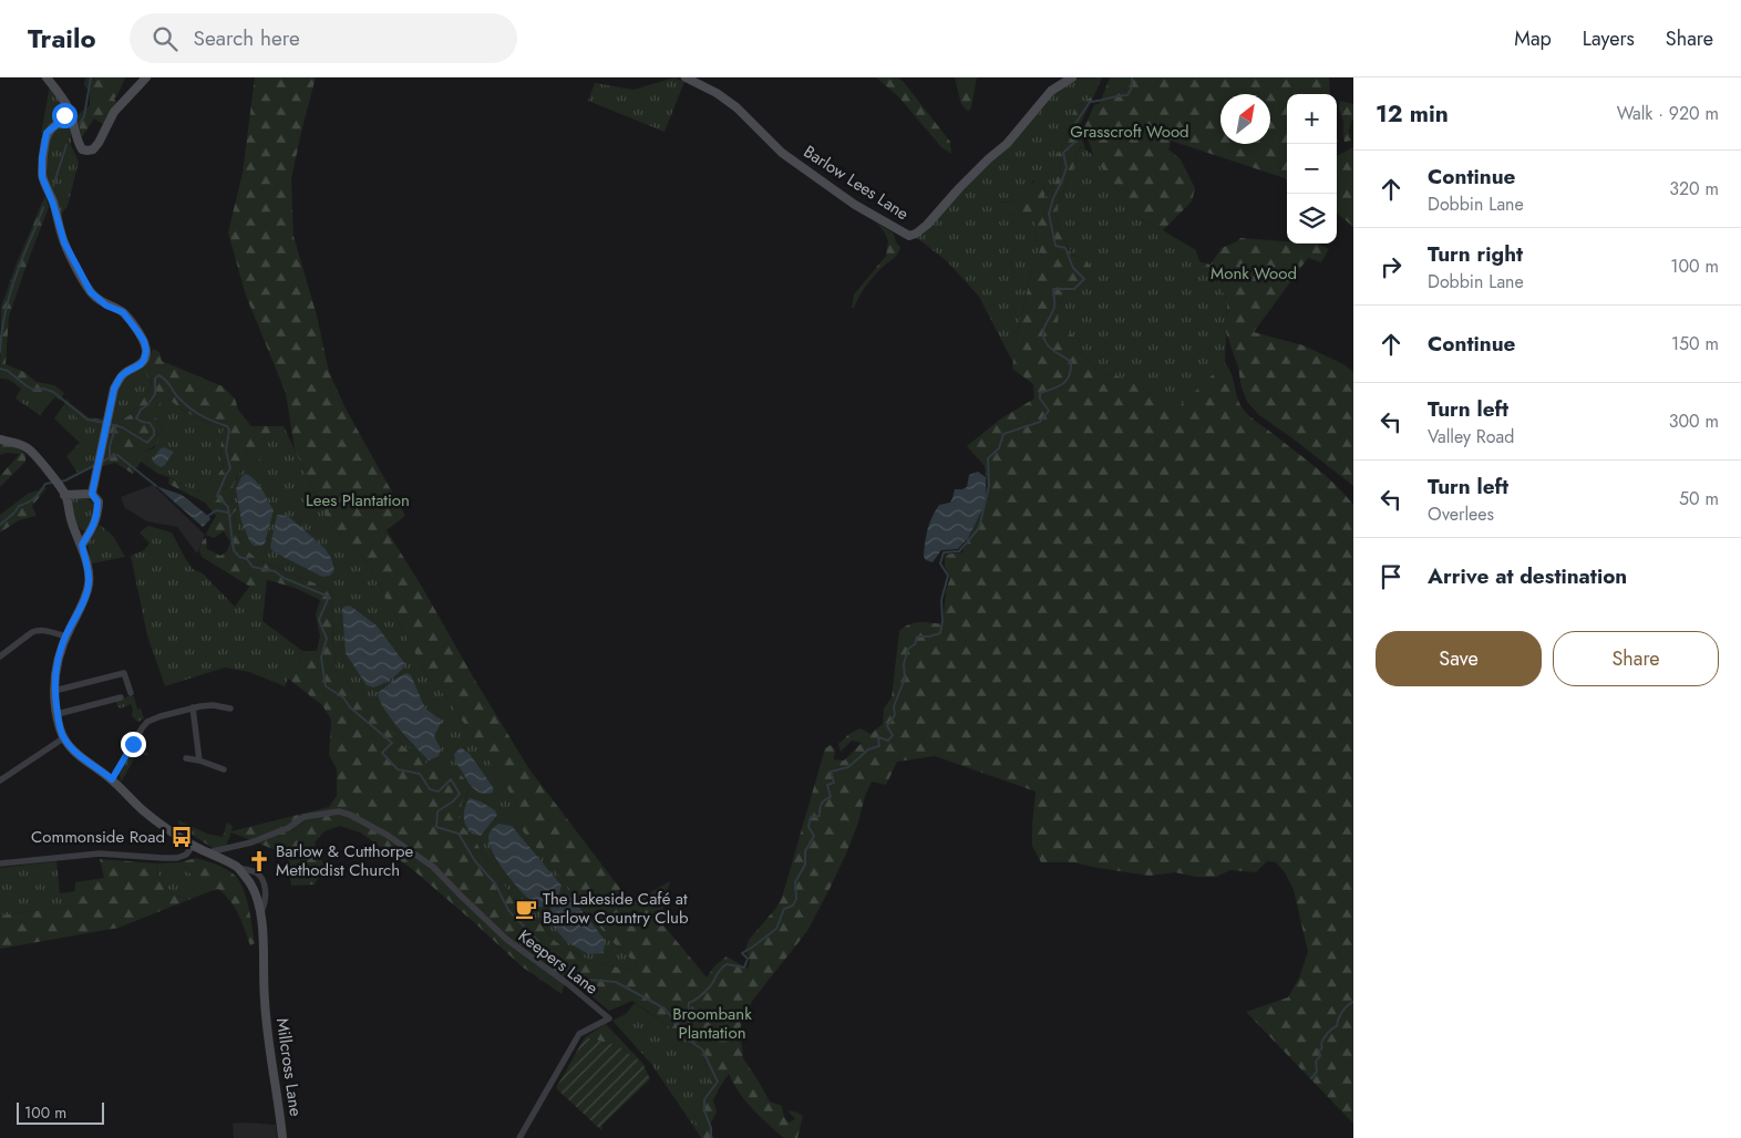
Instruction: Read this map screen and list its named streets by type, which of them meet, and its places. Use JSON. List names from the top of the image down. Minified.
{"streets":{"street":["Barlow Lees Lane","Keepers Lane","Millcross Lane"]},"crossings":[["Keepers Lane","Millcross Lane"]],"parks":["Grasscroft Wood","Monk Wood","Lees Plantation","Broombank Plantation"],"places":{"bus stop":["Commonside Road"],"church":["Barlow & Cutthorpe Methodist Church"],"cafe":["The Lakeside Café at Barlow Country Club"]},"scale_bar":"100 m","north":"top right","page":{"header":"Trailo","search":"Search here","nav":["Map","Layers","Share"],"heading":["12 min","Walk · 920 m"],"map_buttons":["+","−"],"list":[["Continue","Dobbin Lane","320 m"],["Turn right","Dobbin Lane","100 m"],["Continue","150 m"],["Turn left","Valley Road","300 m"],["Turn left","Overlees","50 m"],"Arrive at destination"],"buttons":["Save","Share"],"scale":"100 m"}}
